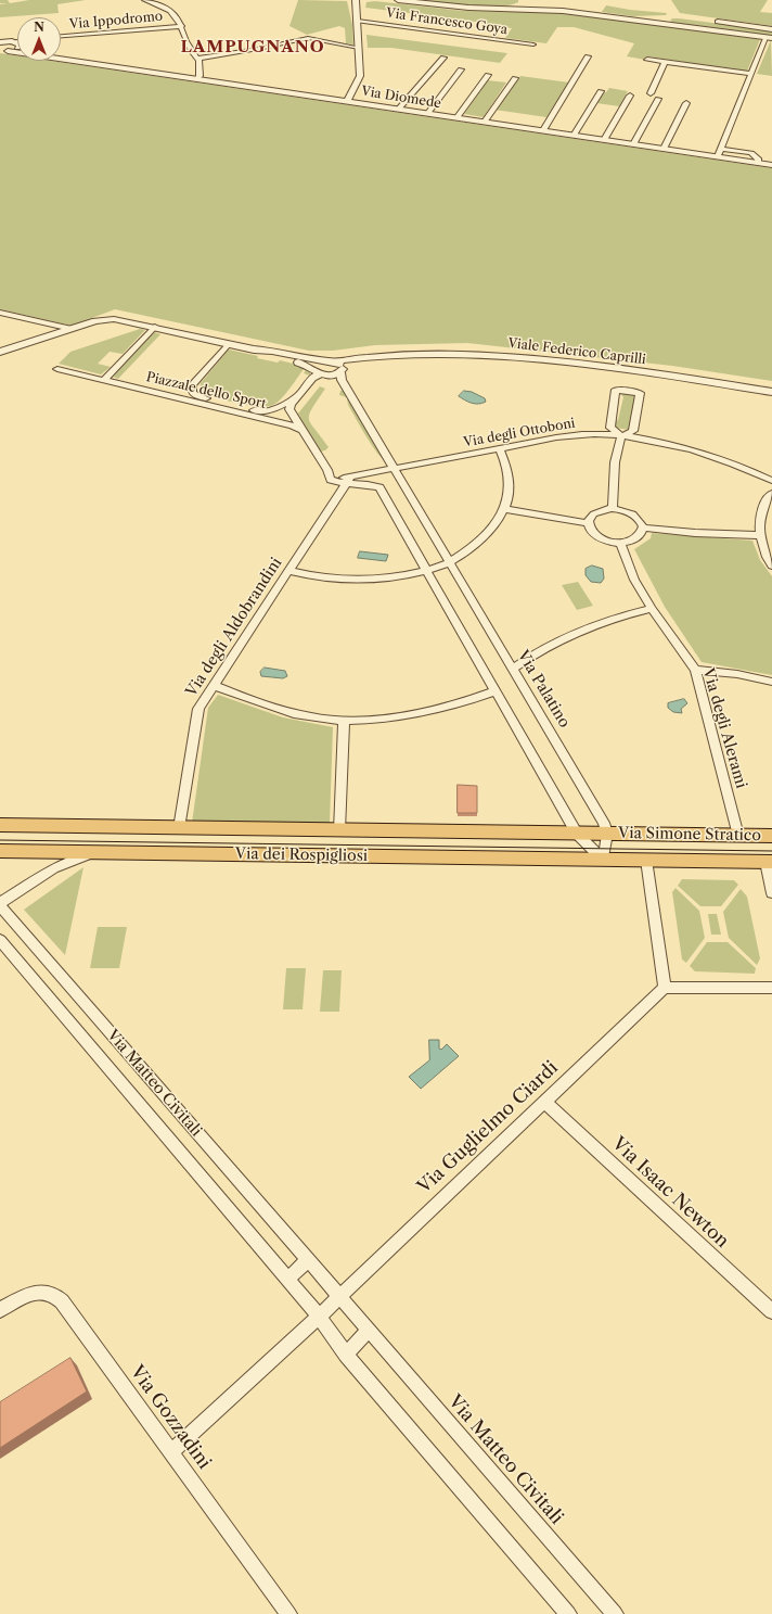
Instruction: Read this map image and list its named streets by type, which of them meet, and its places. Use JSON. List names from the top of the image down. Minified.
{"streets":{"main road":["Via Simone Stratico","Via dei Rospigliosi"],"street":["Via Ippodromo","Via Francesco Goya","Via Diomede","Viale Federico Caprilli","Piazzale dello Sport","Via degli Ottoboni","Via degli Aldobrandini","Via Palatino","Via degli Alerami","Via Matteo Civitali","Via Guglielmo Ciardi","Via Isaac Newton","Via Gozzadini"]},"crossings":[["Viale Federico Caprilli","Piazzale dello Sport"],["Piazzale dello Sport","Via degli Aldobrandini"],["Via degli Ottoboni","Via Palatino"],["Via degli Aldobrandini","Via dei Rospigliosi"],["Via Palatino","Via Simone Stratico"],["Via Palatino","Via dei Rospigliosi"],["Via degli Alerami","Via Simone Stratico"],["Via Simone Stratico","Via dei Rospigliosi"],["Via Matteo Civitali","Via Guglielmo Ciardi"],["Via Guglielmo Ciardi","Via Isaac Newton"]],"districts":["LAMPUGNANO"],"north":"top"}
